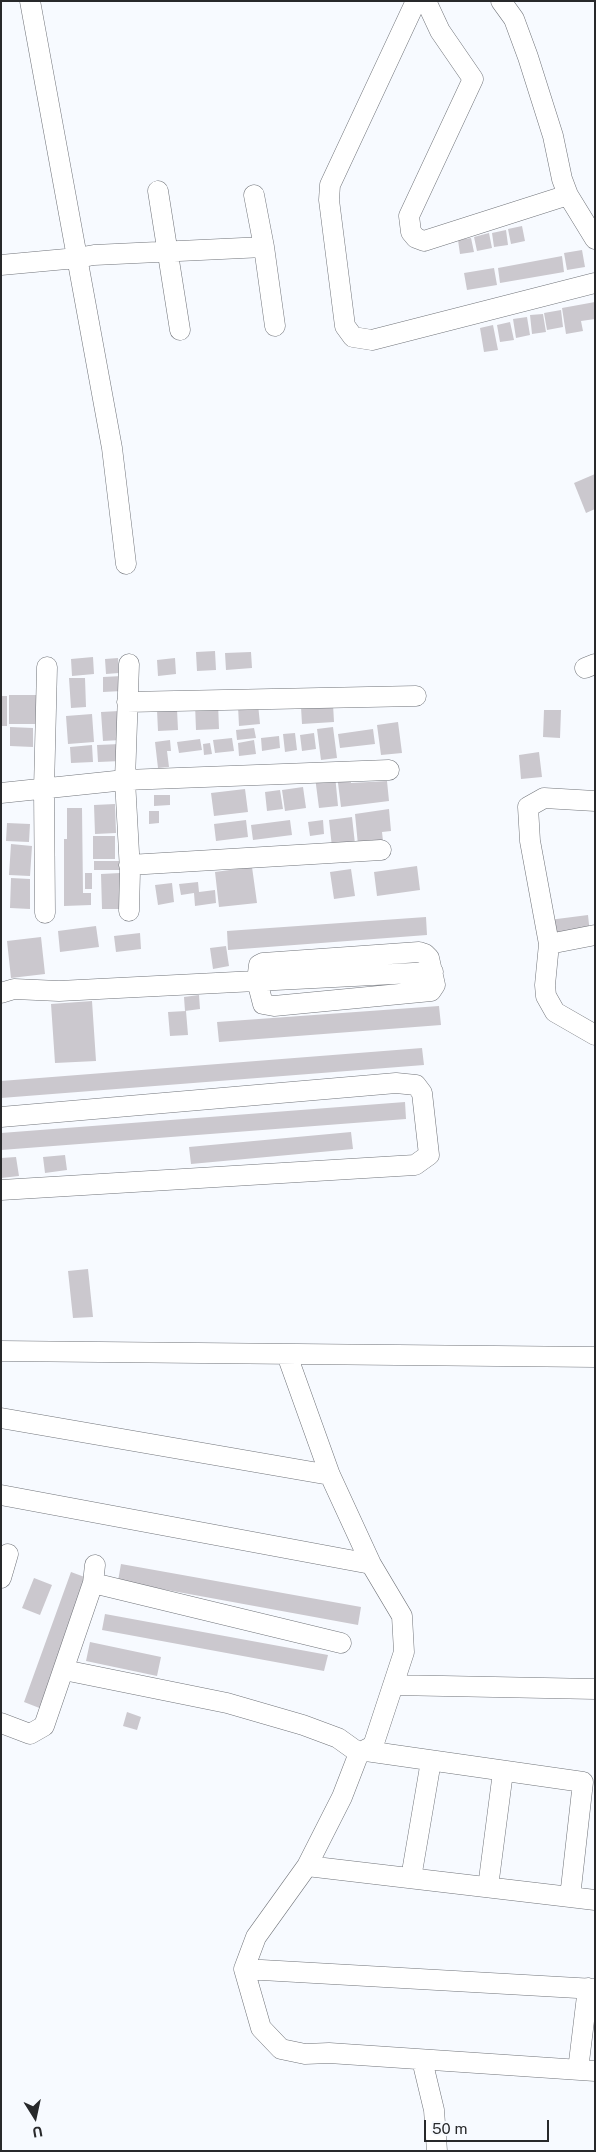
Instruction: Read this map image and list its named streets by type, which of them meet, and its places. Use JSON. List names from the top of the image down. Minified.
{"scale_bar":"50 m","north":"bottom"}
